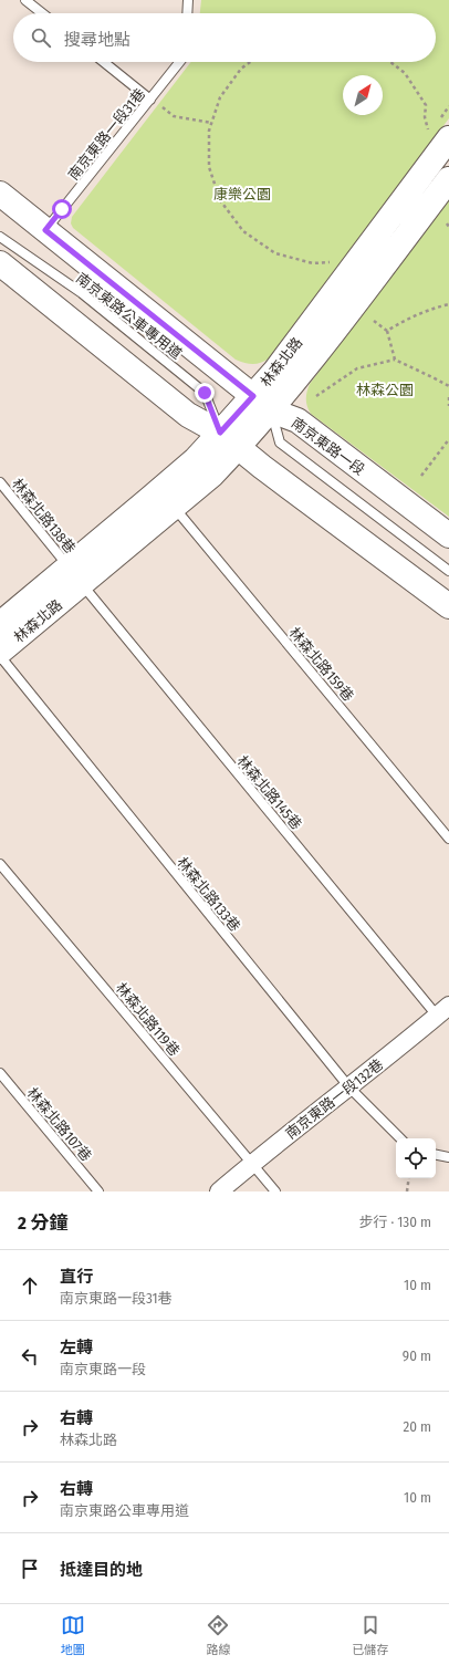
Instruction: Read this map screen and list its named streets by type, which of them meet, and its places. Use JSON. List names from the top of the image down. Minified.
{"streets":{"street":["林森北路","南京東路一段","南京東路一段132巷"],"lane":["南京東路一段31巷","南京東路公車專用道","林森北路138巷","林森北路159巷","林森北路145巷","林森北路133巷","林森北路119巷","林森北路107巷"]},"crossings":[["南京東路一段31巷","南京東路一段"],["南京東路公車專用道","林森北路"],["林森北路","南京東路一段"],["林森北路","林森北路138巷"],["林森北路","林森北路159巷"],["林森北路","林森北路145巷"],["林森北路138巷","林森北路145巷"],["林森北路145巷","南京東路一段132巷"],["林森北路133巷","南京東路一段132巷"],["林森北路119巷","南京東路一段132巷"]],"parks":["康樂公園","林森公園"],"north":"top right","page":{"search":"搜尋地點","heading":["2 分鐘","步行 · 130 m"],"list":[["直行","南京東路一段31巷","10 m"],["左轉","南京東路一段","90 m"],["右轉","林森北路","20 m"],["右轉","南京東路公車專用道","10 m"],"抵達目的地"],"nav":["地圖","路線","已儲存"]}}
